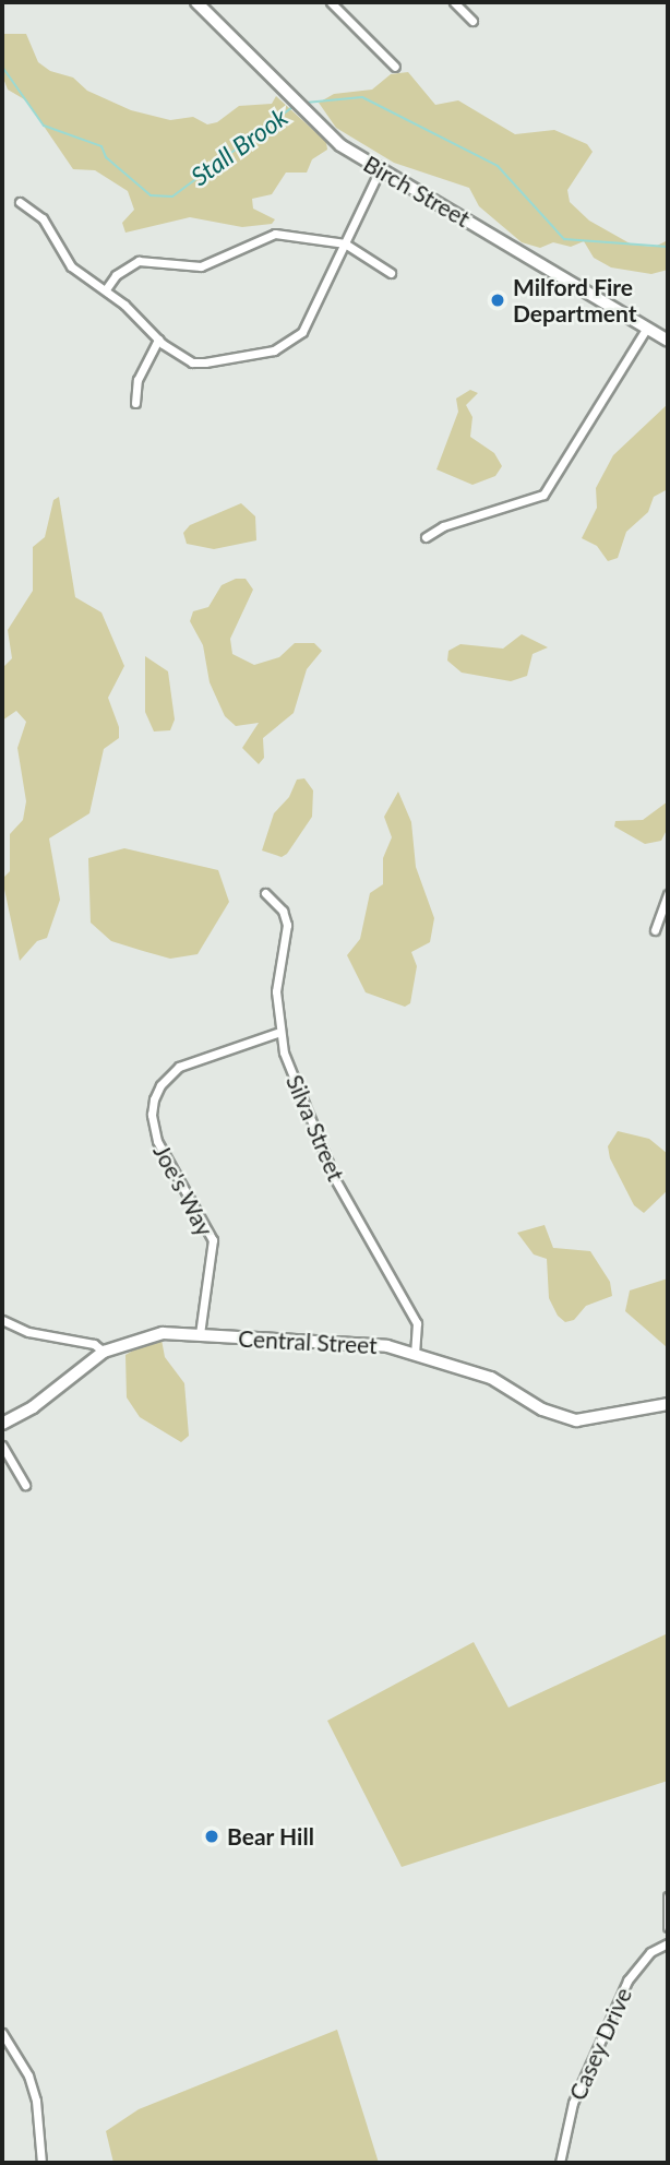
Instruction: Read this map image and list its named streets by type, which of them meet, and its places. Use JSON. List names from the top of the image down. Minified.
{"streets":{"street":["Birch Street","Silva Street","Joe's Way","Central Street","Casey Drive"]},"crossings":[["Silva Street","Joe's Way"],["Silva Street","Central Street"],["Joe's Way","Central Street"]],"water":["Stall Brook"],"places":["Milford Fire Department","Bear Hill"]}
